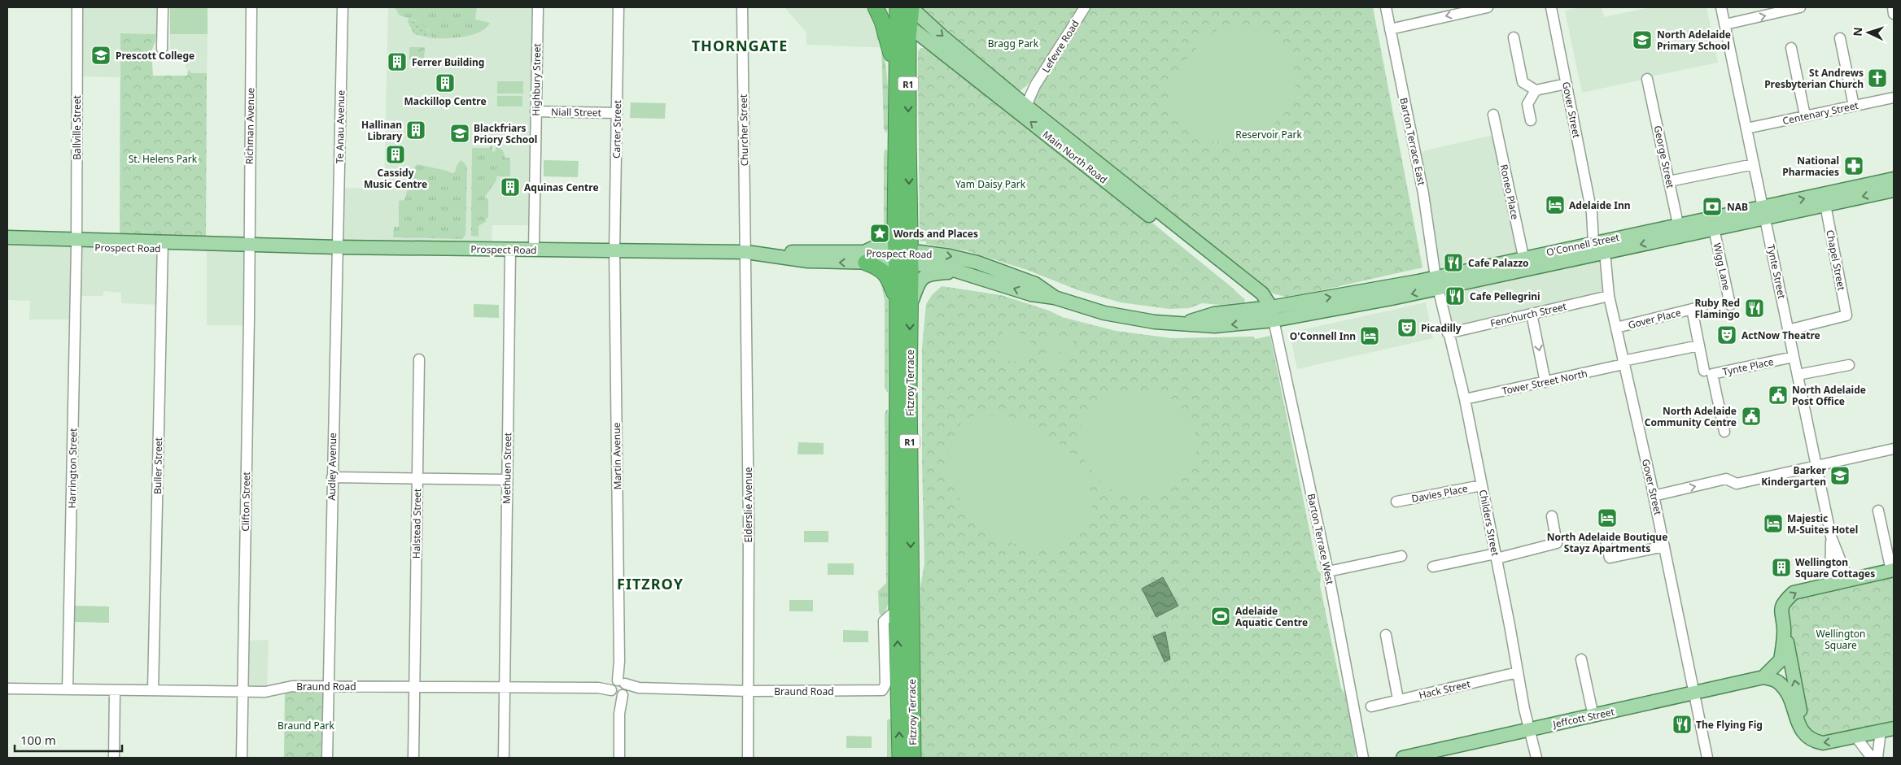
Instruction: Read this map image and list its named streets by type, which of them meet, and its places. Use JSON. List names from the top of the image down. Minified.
{"streets":{"highway":["R1","Main North Road","Fitzroy Terrace"],"main road":["O'Connell Street","Prospect Road","Jeffcott Street"],"street":["Lefevre Road","Highbury Street","Gover Street","Niall Street","Centenary Street","Richman Avenue","Te Anau Avenue","Ballville Street","Carter Street","Churcher Street","Barton Terrace East","George Street","Roneo Place","Chapel Street","Wigg Lane","Tynte Street","Fenchurch Street","Gover Place","Tynte Place","Tower Street North","Martin Avenue","Buller Street","Audley Avenue","Harrington Street","Methuen Street","Davies Place","Clifton Street","Elderslie Avenue","Childers Street","Halstead Street","Barton Terrace West","Braund Road","Hack Street"]},"crossings":[["Lefevre Road","Main North Road"],["Highbury Street","Niall Street"],["Highbury Street","Prospect Road"],["Gover Street","O'Connell Street"],["Gover Street","Fenchurch Street"],["Gover Street","Gover Place"],["Gover Street","Tower Street North"],["Gover Street","Jeffcott Street"],["Niall Street","Carter Street"],["Centenary Street","Tynte Street"],["Richman Avenue","Prospect Road"],["Richman Avenue","Clifton Street"],["Te Anau Avenue","Prospect Road"],["Te Anau Avenue","Audley Avenue"],["Ballville Street","Prospect Road"],["Ballville Street","Harrington Street"],["Carter Street","Prospect Road"],["Carter Street","Martin Avenue"],["Churcher Street","Prospect Road"],["Churcher Street","Elderslie Avenue"],["Barton Terrace East","O'Connell Street"],["Barton Terrace East","Childers Street"],["Main North Road","O'Connell Street"],["Main North Road","Prospect Road"],["Main North Road","Fitzroy Terrace"],["George Street","O'Connell Street"],["Roneo Place","O'Connell Street"],["O'Connell Street","Prospect Road"],["O'Connell Street","Chapel Street"],["O'Connell Street","Wigg Lane"],["O'Connell Street","Tynte Street"],["O'Connell Street","Childers Street"],["O'Connell Street","Barton Terrace West"],["Prospect Road","Fitzroy Terrace"],["Prospect Road","Martin Avenue"],["Prospect Road","Buller Street"],["Prospect Road","Audley Avenue"],["Prospect Road","Harrington Street"],["Prospect Road","Methuen Street"],["Prospect Road","Clifton Street"],["Prospect Road","Elderslie Avenue"],["Prospect Road","Barton Terrace West"],["Chapel Street","Tynte Street"],["Tynte Street","Tynte Place"],["Fenchurch Street","Childers Street"],["Gover Place","Tower Street North"],["Tower Street North","Childers Street"],["Fitzroy Terrace","Braund Road"],["Martin Avenue","Braund Road"],["Buller Street","Braund Road"],["Audley Avenue","Braund Road"],["Harrington Street","Braund Road"],["Methuen Street","Braund Road"],["Davies Place","Childers Street"],["Clifton Street","Braund Road"],["Elderslie Avenue","Braund Road"],["Childers Street","Hack Street"],["Childers Street","Jeffcott Street"],["Halstead Street","Braund Road"]],"districts":["THORNGATE","FITZROY"],"parks":["Bragg Park","Reservoir Park","St. Helens Park","Yam Daisy Park","Wellington Square","Braund Park"],"places":{"school or university":["North Adelaide Primary School","Prescott College","Blackfriars Priory School","Barker Kindergarten"],"building":["Ferrer Building","Mackillop Centre","Hallinan Library","Cassidy Music Centre","Aquinas Centre","Wellington Square Cottages"],"church":["St Andrews Presbyterian Church"],"pharmacy":["National Pharmacies"],"hotel":["Adelaide Inn","O'Connell Inn","North Adelaide Boutique Stayz Apartments","Majestic M-Suites Hotel"],"bank":["NAB"],"place":["Words and Places"],"restaurant":["Cafe Palazzo","Cafe Pellegrini","Ruby Red Flamingo","The Flying Fig"],"theatre":["Picadilly","ActNow Theatre"],"public building":["North Adelaide Post Office","North Adelaide Community Centre"],"sports":["Adelaide Aquatic Centre"]},"scale_bar":"100 m","north":"left"}
